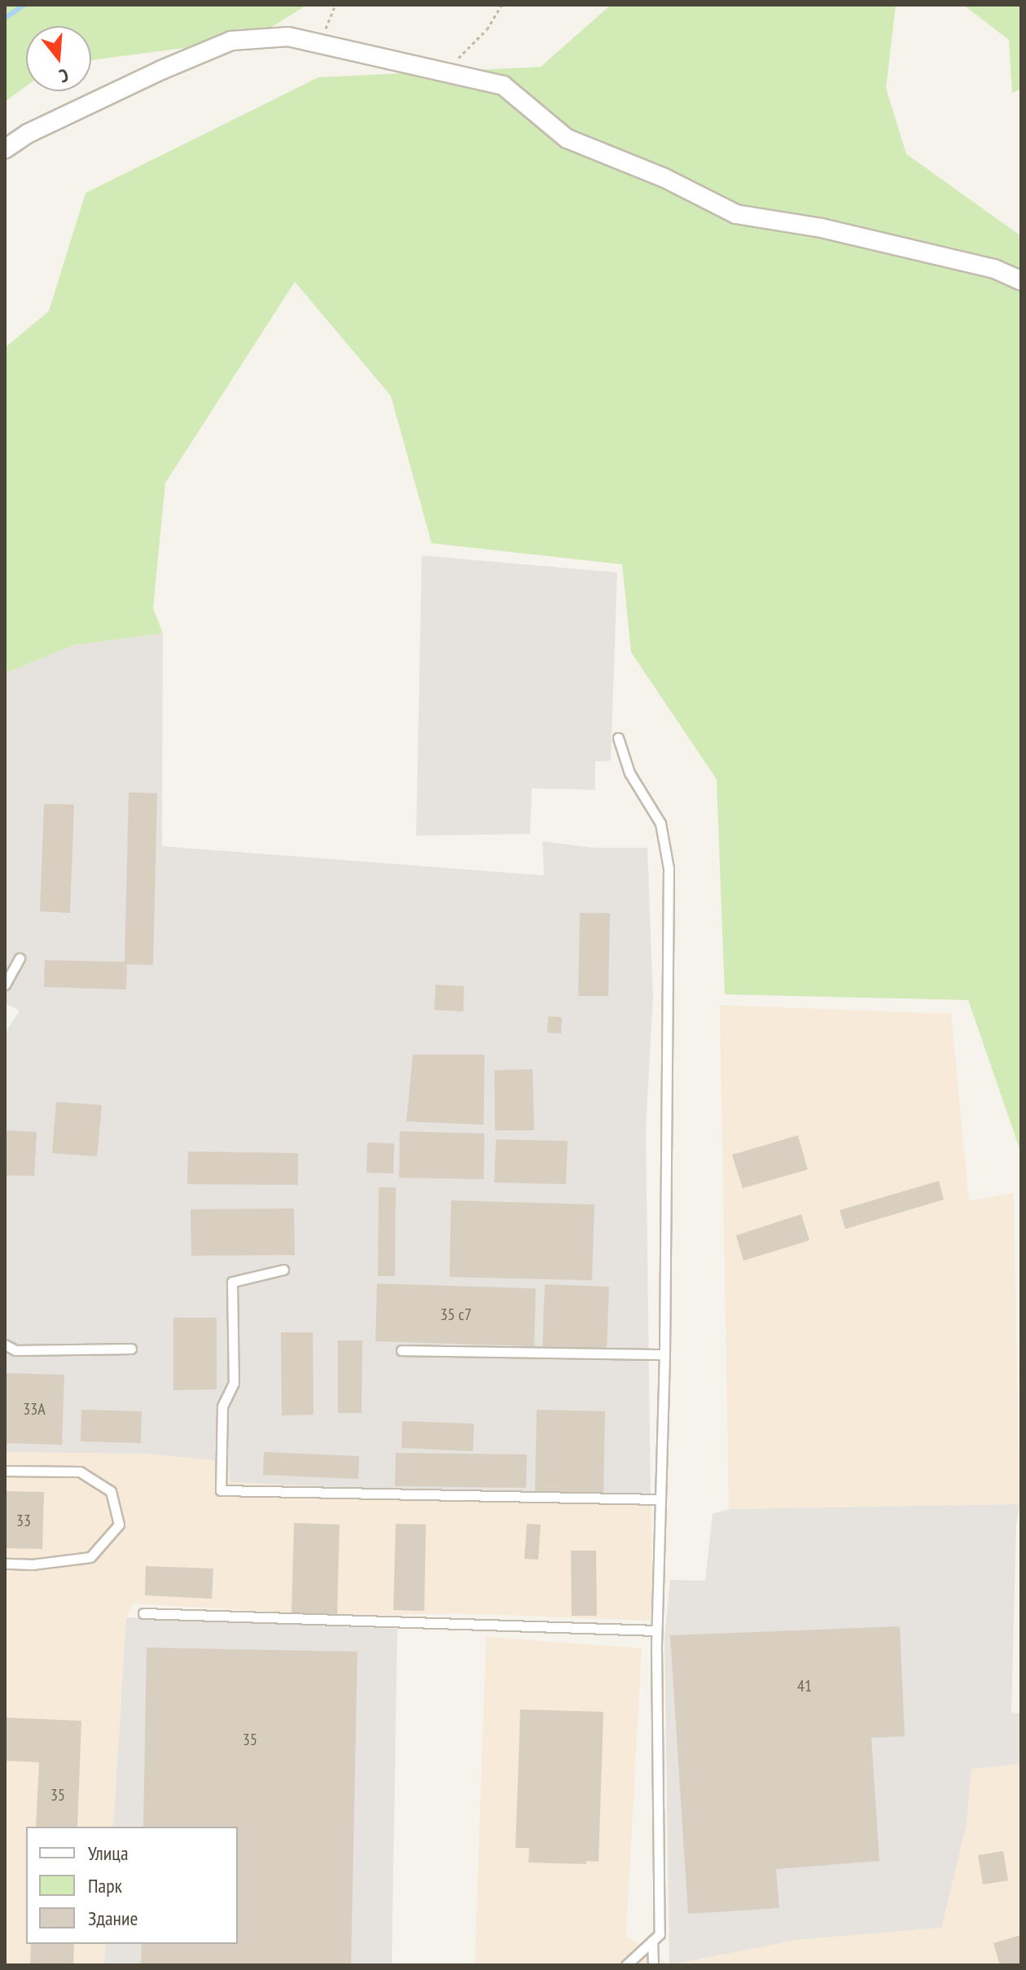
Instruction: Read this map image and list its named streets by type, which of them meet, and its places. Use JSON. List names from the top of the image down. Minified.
{"house_numbers":["35 c7","33А","33","41","35","35"],"legend":["Улица","Парк","Здание"],"north":"bottom"}
